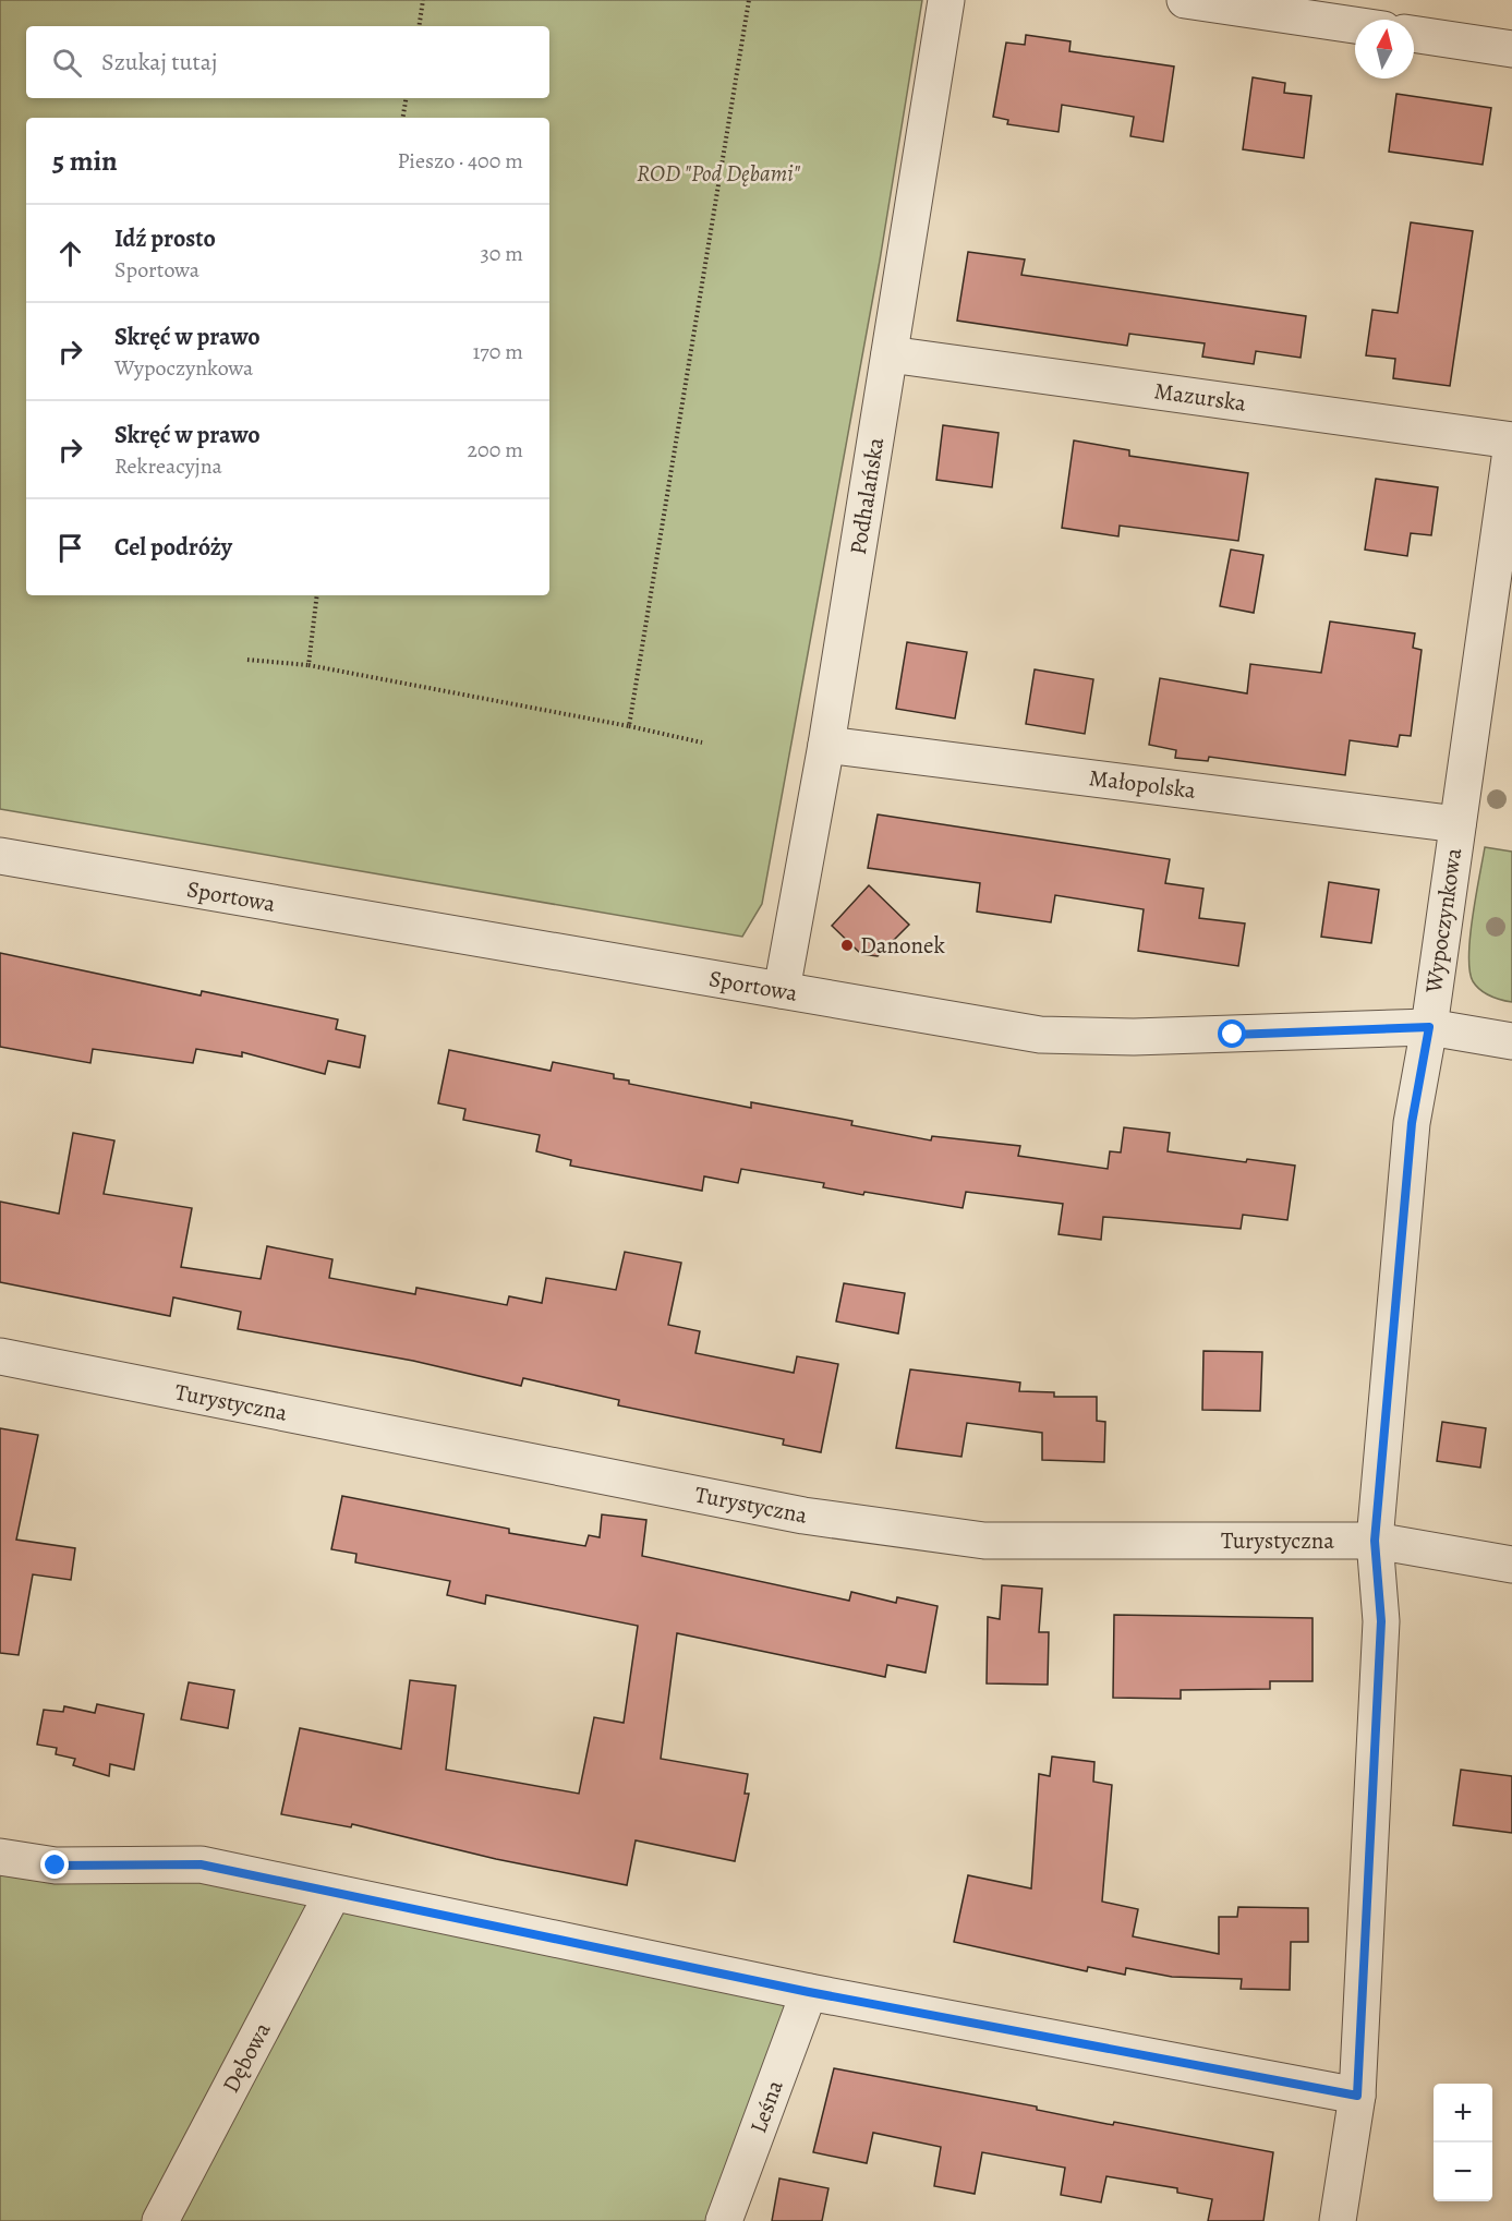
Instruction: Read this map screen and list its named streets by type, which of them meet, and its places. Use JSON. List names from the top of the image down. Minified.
{"streets":{"street":["Mazurska","Podhalańska","Małopolska","Sportowa","Wypoczynkowa","Turystyczna","Dębowa","Leśna"]},"crossings":[["Mazurska","Podhalańska"],["Mazurska","Wypoczynkowa"],["Podhalańska","Małopolska"],["Podhalańska","Sportowa"],["Małopolska","Wypoczynkowa"],["Sportowa","Wypoczynkowa"],["Wypoczynkowa","Turystyczna"]],"parks":["ROD \"Pod Dębami\""],"places":["Danonek"],"north":"top","page":{"search":"Szukaj tutaj","heading":["5 min","Pieszo · 400 m"],"list":[["Idź prosto","Sportowa","30 m"],["Skręć w prawo","Wypoczynkowa","170 m"],["Skręć w prawo","Rekreacyjna","200 m"],"Cel podróży"],"map_buttons":["+","−"]}}
